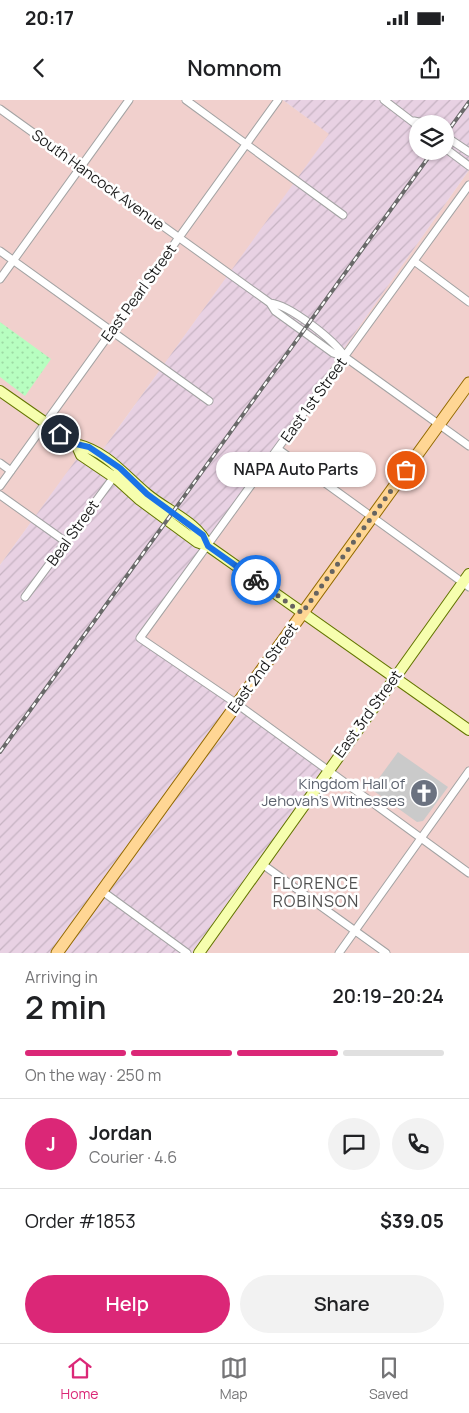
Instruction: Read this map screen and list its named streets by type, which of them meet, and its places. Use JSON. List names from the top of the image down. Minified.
{"streets":{"main road":["East 2nd Street"],"street":["South Hancock Avenue","East Pearl Street","East 1st Street","Beal Street","East 3rd Street"]},"crossings":[["South Hancock Avenue","East Pearl Street"],["South Hancock Avenue","East 1st Street"],["South Hancock Avenue","East 2nd Street"],["East 1st Street","East 2nd Street"]],"districts":["FLORENCE ROBINSON"],"places":{"other":["NAPA Auto Parts"],"church":["Kingdom Hall of Jehovah's Witnesses"]},"page":{"status":"20:17","header":"Nomnom","bubble":"NAPA Auto Parts","heading":["2 min","Arriving in","20:19–20:24"],"panel":["Jordan","Courier · 4.6","Order #1853","$39.05"],"bar":"On the way · 250 m","round":"J","buttons":["Help","Share"],"tabs":["Home","Map","Saved"]}}
